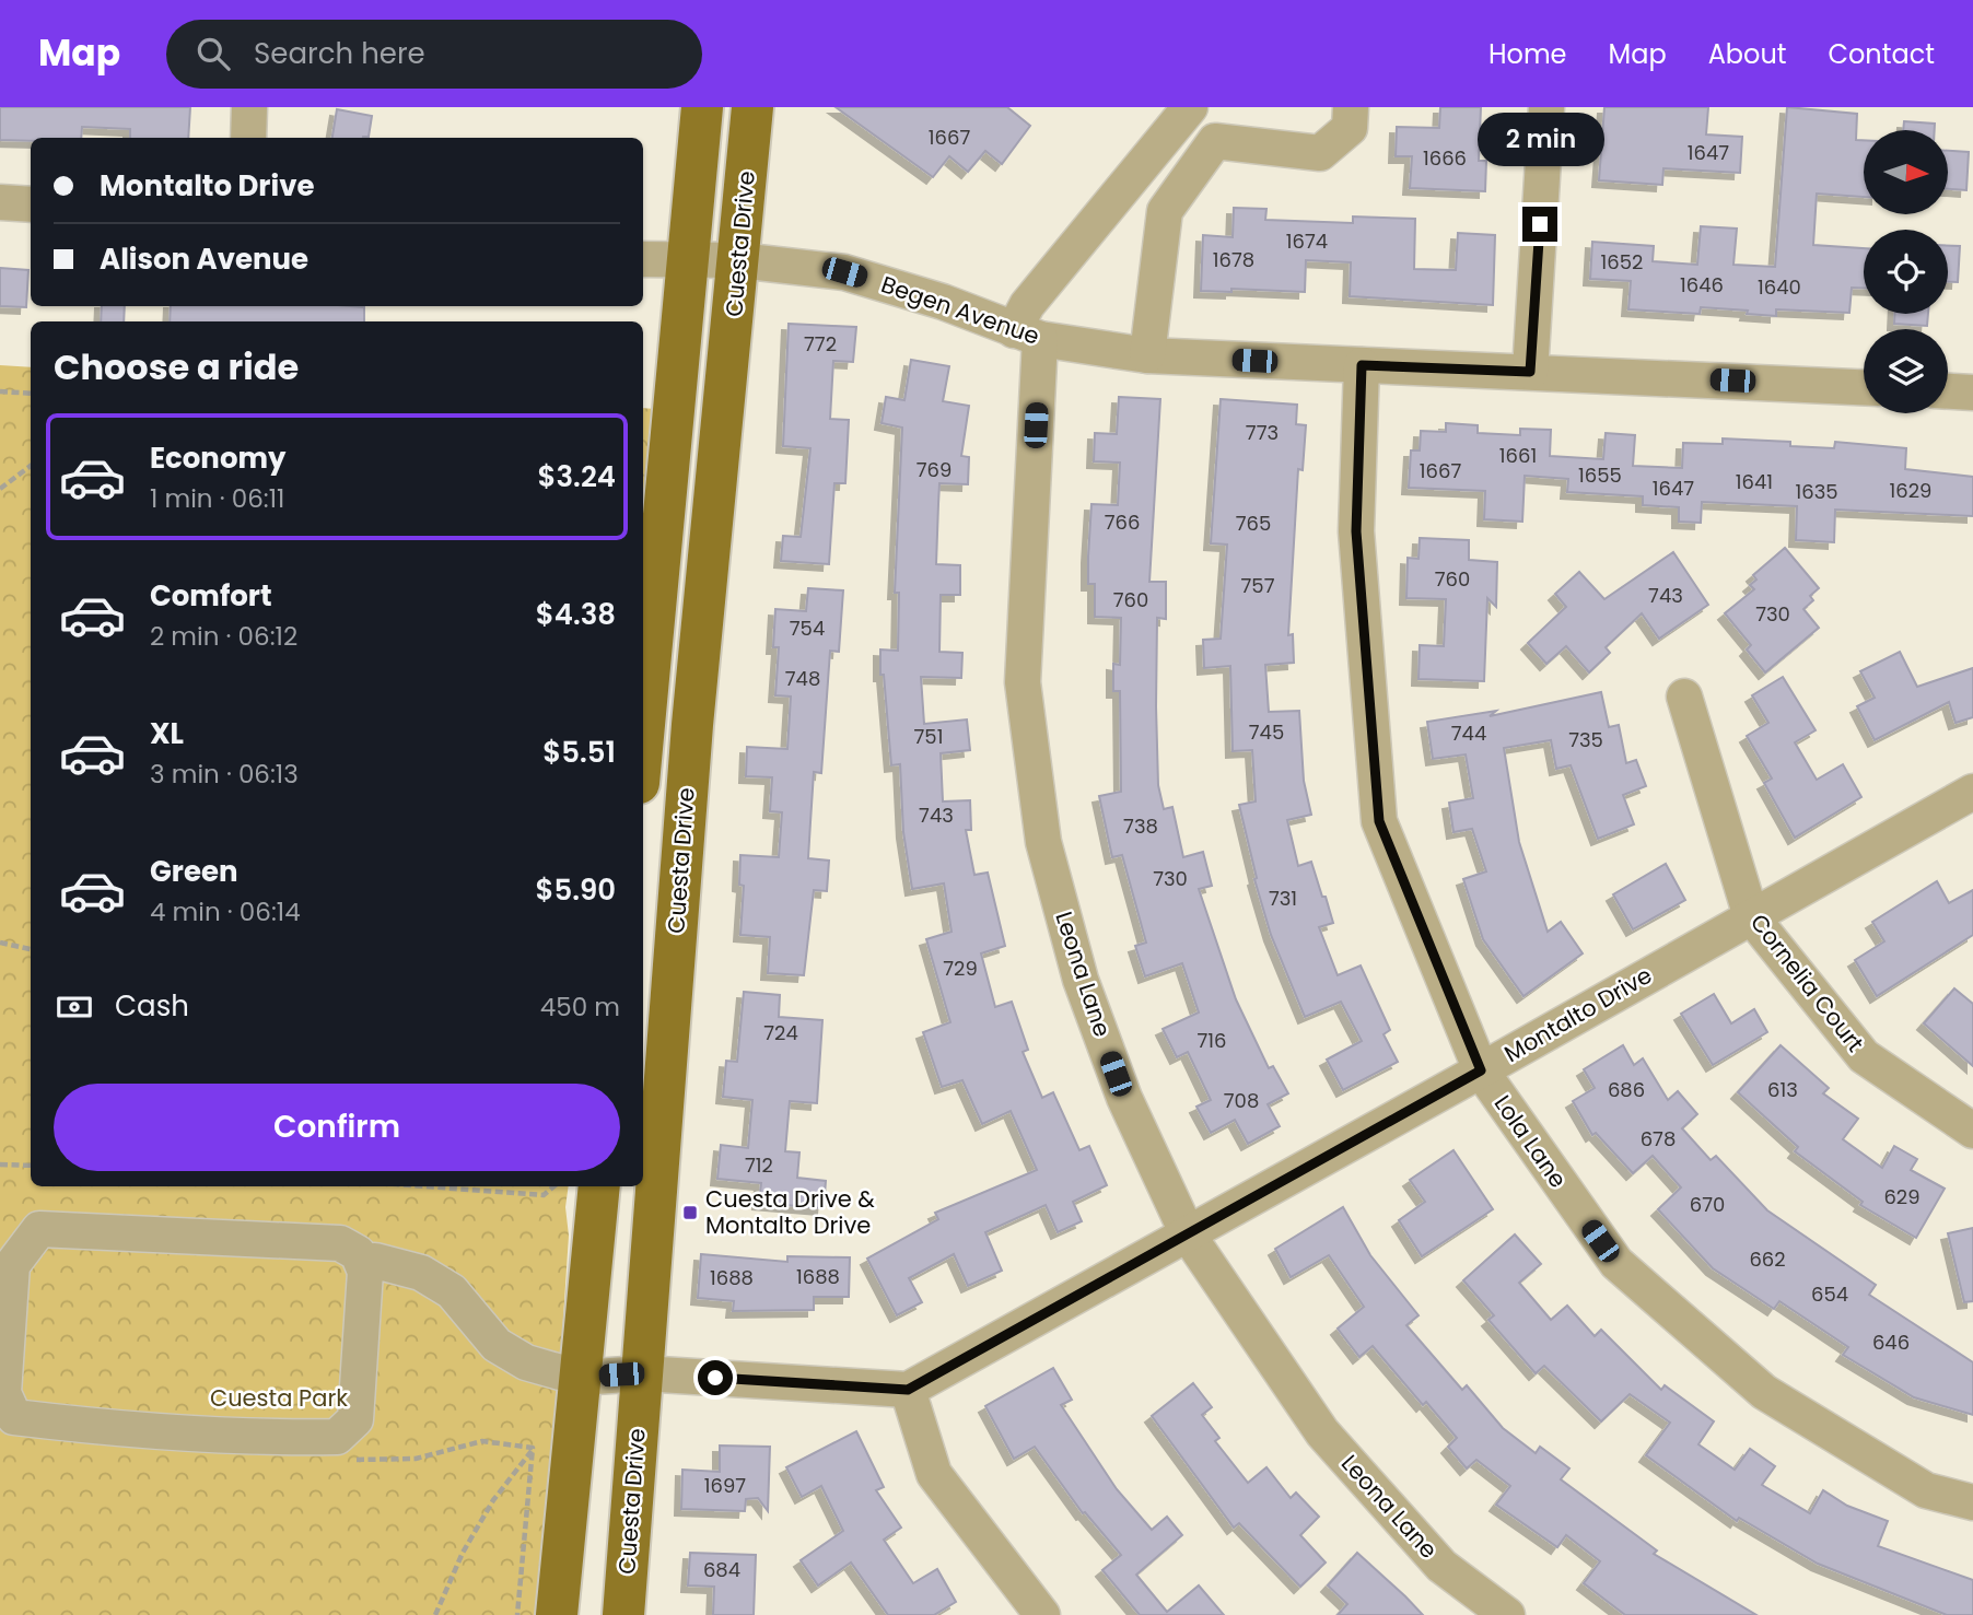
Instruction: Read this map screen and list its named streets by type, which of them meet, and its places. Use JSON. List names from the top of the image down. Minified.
{"streets":{"main road":["Cuesta Drive"],"street":["Begen Avenue","Leona Lane","Cornelia Court","Montalto Drive","Lola Lane"]},"crossings":[["Cuesta Drive","Begen Avenue"],["Begen Avenue","Leona Lane"],["Begen Avenue","Lola Lane"],["Leona Lane","Montalto Drive"],["Cornelia Court","Montalto Drive"],["Montalto Drive","Lola Lane"]],"parks":["Cuesta Park"],"places":{"transit":["Cuesta Drive & Montalto Drive"]},"house_numbers":["1667","1647","1666","1674","1678","1652","1646","1640","772","773","1661","769","1667","1655","1641","1647","1629","1635","766","765","760","757","743","760","730","754","748","745","744","751","735","743","738","730","731","729","724","716","686","613","708","678","712","629","670","662","1688","1688","654","646","1697","684"],"north":"right","page":{"header":"Map","search":"Search here","nav":["Home","Map","About","Contact"],"bubble":"2 min","banner":["Montalto Drive","Alison Avenue"],"heading":"Choose a ride","list":[{"name":"Economy","note":"1 min · 06:11","value":"$3.24"},{"name":"Comfort","note":"2 min · 06:12","value":"$4.38"},{"name":"XL","note":"3 min · 06:13","value":"$5.51"},{"name":"Green","note":"4 min · 06:14","value":"$5.90"}],"pay":["Cash","450 m"],"buttons":"Confirm"}}
